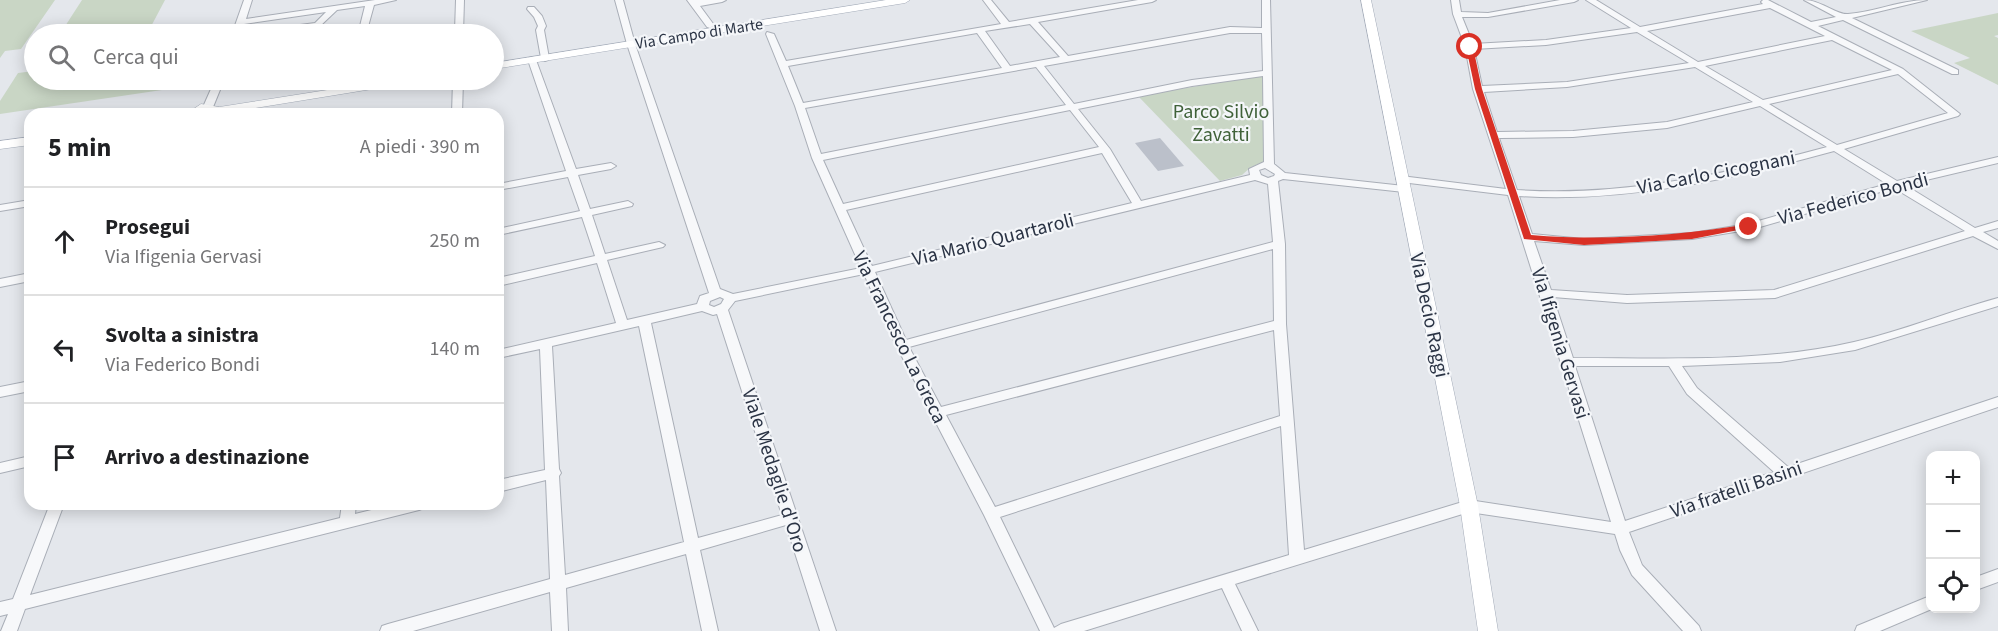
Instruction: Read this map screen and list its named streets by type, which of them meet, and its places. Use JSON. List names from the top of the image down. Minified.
{"streets":{"main road":["Via Campo di Marte","Via Decio Raggi"],"street":["Via Carlo Cicognani","Via Federico Bondi","Via Mario Quartaroli","Via Francesco La Greca","Via Ifigenia Gervasi","Viale Medaglie d'Oro","Via fratelli Basini"]},"crossings":[["Via Carlo Cicognani","Via Decio Raggi"],["Via Carlo Cicognani","Via Ifigenia Gervasi"],["Via Federico Bondi","Via Ifigenia Gervasi"],["Via Mario Quartaroli","Via Francesco La Greca"],["Via Mario Quartaroli","Viale Medaglie d'Oro"],["Via Decio Raggi","Via fratelli Basini"],["Via Ifigenia Gervasi","Via fratelli Basini"]],"parks":["Parco Silvio Zavatti"],"page":{"search":"Cerca qui","heading":["5 min","A piedi · 390 m"],"list":[["Prosegui","Via Ifigenia Gervasi","250 m"],["Svolta a sinistra","Via Federico Bondi","140 m"],"Arrivo a destinazione"],"map_buttons":["+","−"]}}
